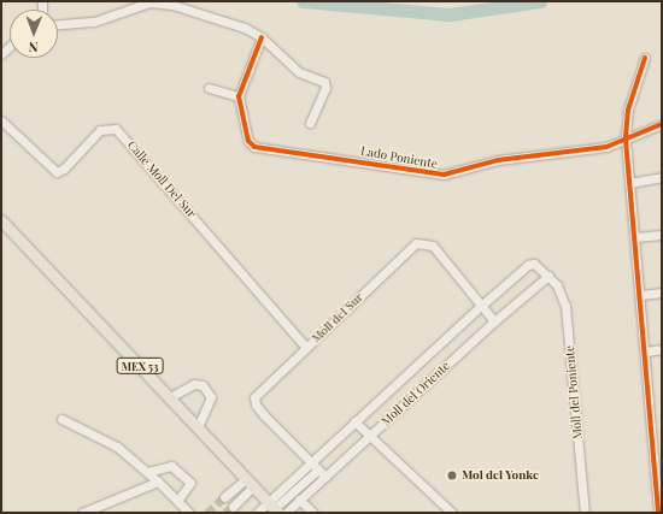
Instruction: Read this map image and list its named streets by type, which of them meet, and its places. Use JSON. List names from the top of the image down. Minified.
{"streets":{"main road":["MEX 53"],"street":["Lado Poniente","Calle Moll Del Sur","Moll del Sur","Moll del Poniente","Moll del Oriente"]},"crossings":[["Calle Moll Del Sur","Moll del Sur"],["Moll del Sur","Moll del Oriente"],["Moll del Poniente","Moll del Oriente"]],"places":["Mol del Yonke"],"north":"bottom"}
